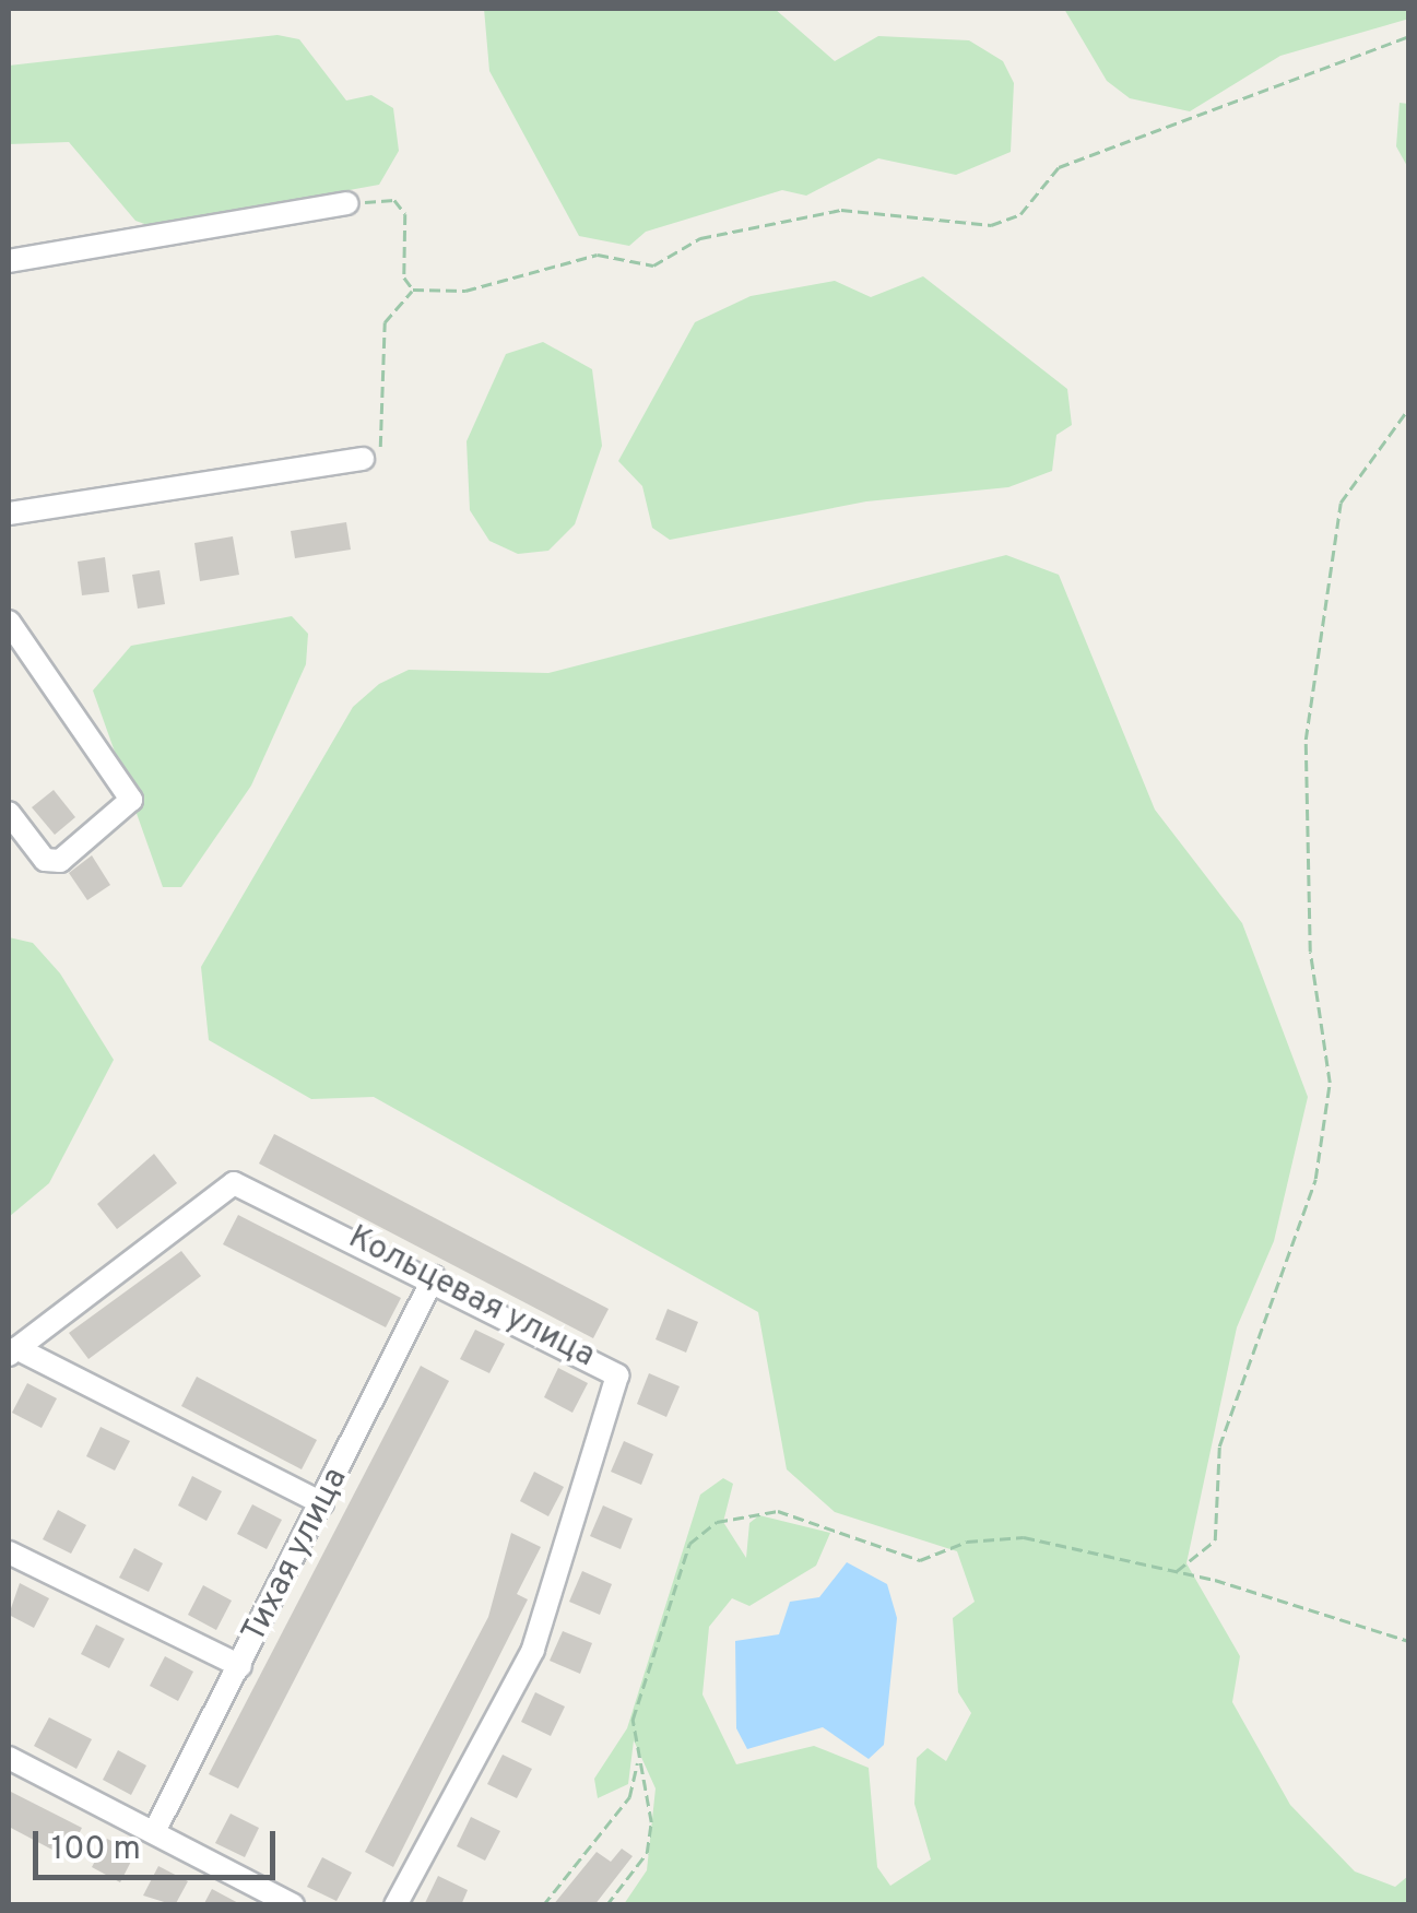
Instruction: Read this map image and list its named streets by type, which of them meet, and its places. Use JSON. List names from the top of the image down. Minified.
{"streets":{"street":["Кольцевая улица","Тихая улица"]},"crossings":[["Кольцевая улица","Тихая улица"]],"scale_bar":"100 m"}
